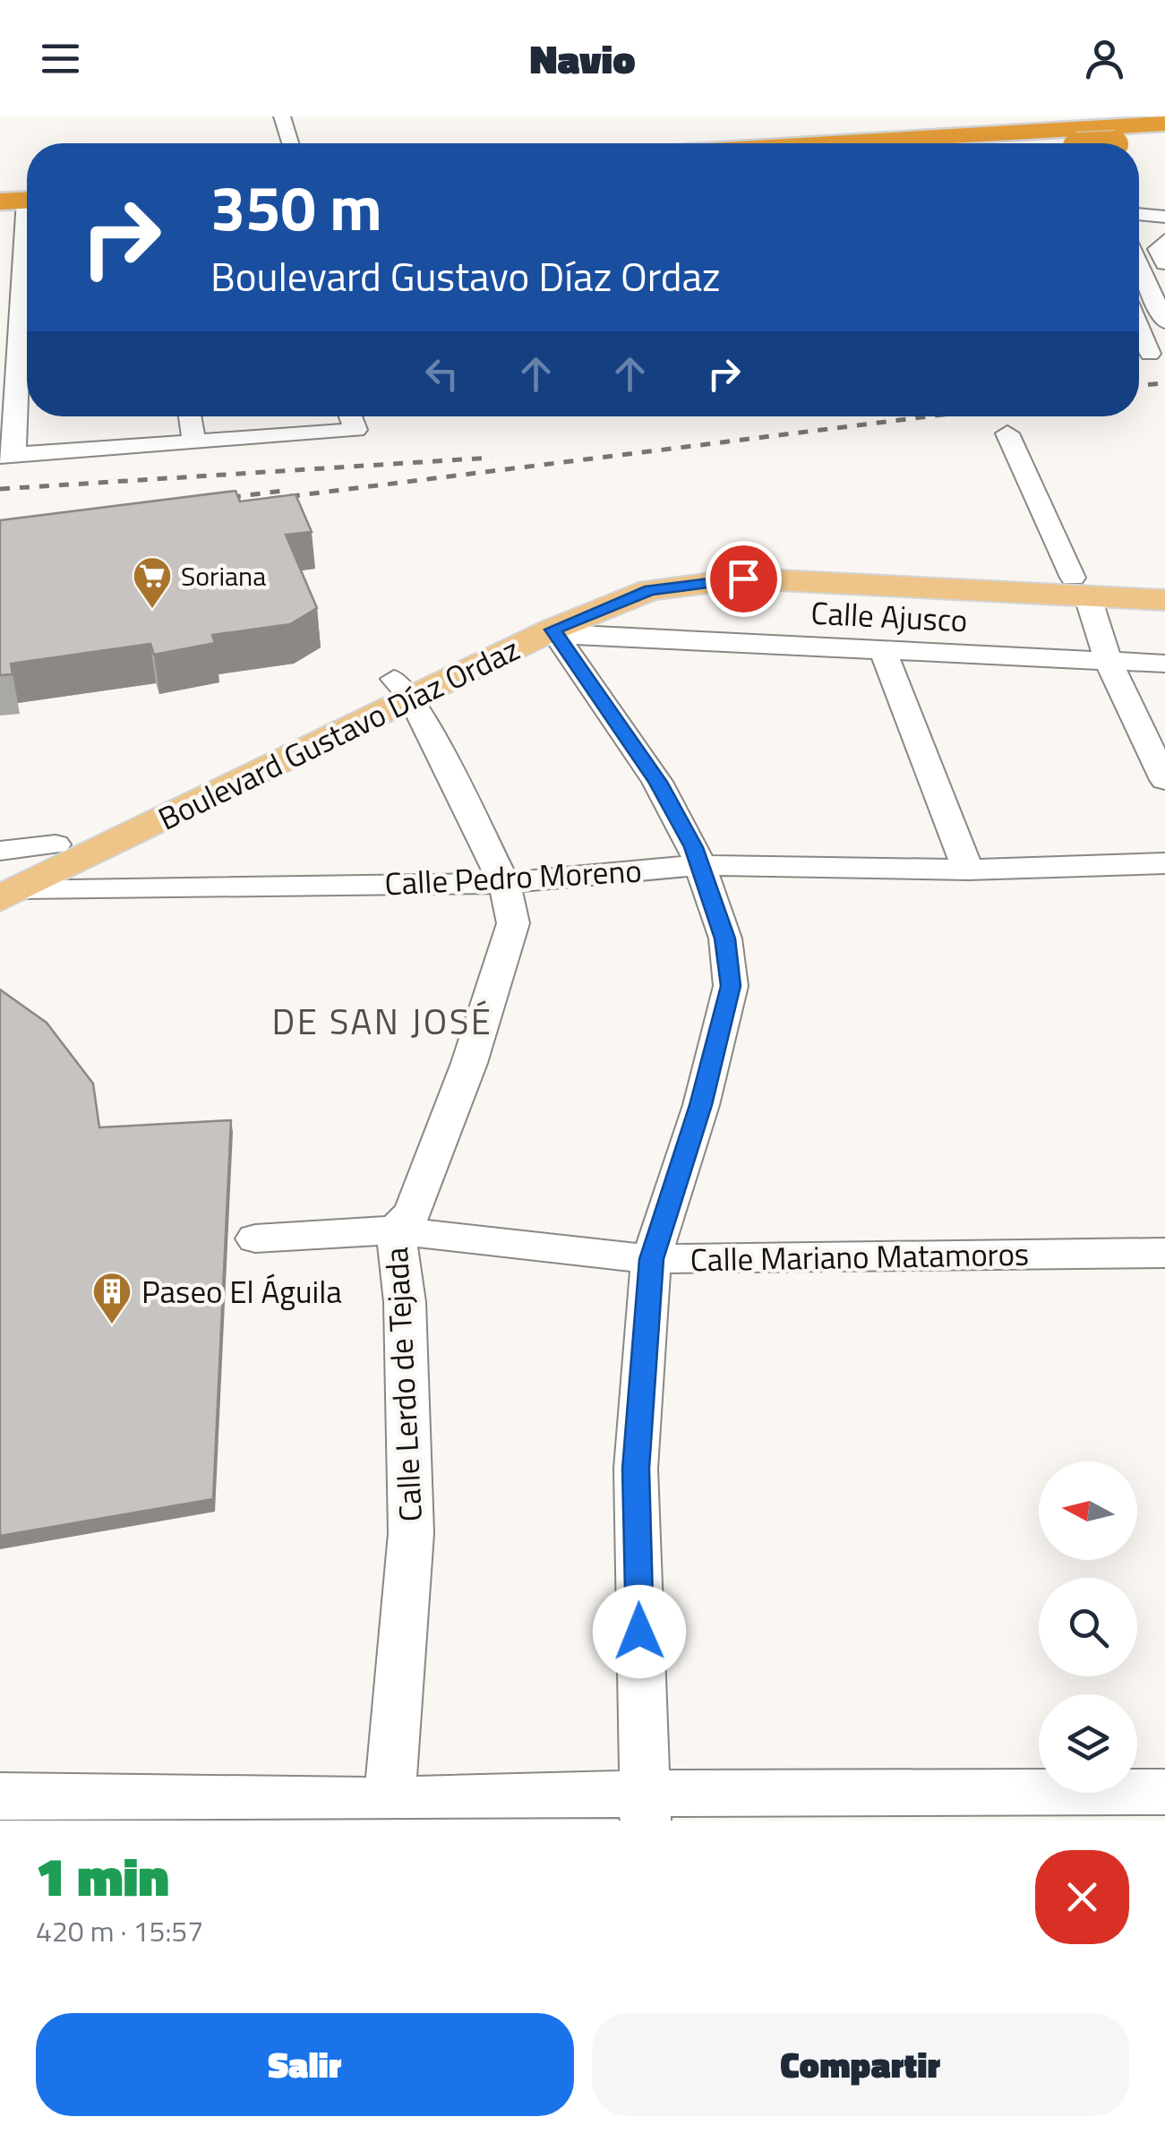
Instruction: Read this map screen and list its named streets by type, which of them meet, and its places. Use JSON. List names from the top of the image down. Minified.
{"streets":{"main road":["Boulevard Gustavo Díaz Ordaz"],"street":["Calle Ajusco","Calle Pedro Moreno","Calle Mariano Matamoros","Calle Lerdo de Tejada"]},"crossings":[["Calle Ajusco","Boulevard Gustavo Díaz Ordaz"],["Boulevard Gustavo Díaz Ordaz","Calle Pedro Moreno"],["Boulevard Gustavo Díaz Ordaz","Calle Lerdo de Tejada"],["Calle Pedro Moreno","Calle Lerdo de Tejada"],["Calle Mariano Matamoros","Calle Lerdo de Tejada"]],"districts":["DE SAN JOSÉ"],"places":{"supermarket":["Soriana"],"building":["Paseo El Águila"]},"north":"left","page":{"header":"Navio","turn":["350 m","Boulevard Gustavo Díaz Ordaz"],"heading":["1 min","420 m · 15:57"],"buttons":["Salir","Compartir"]}}
